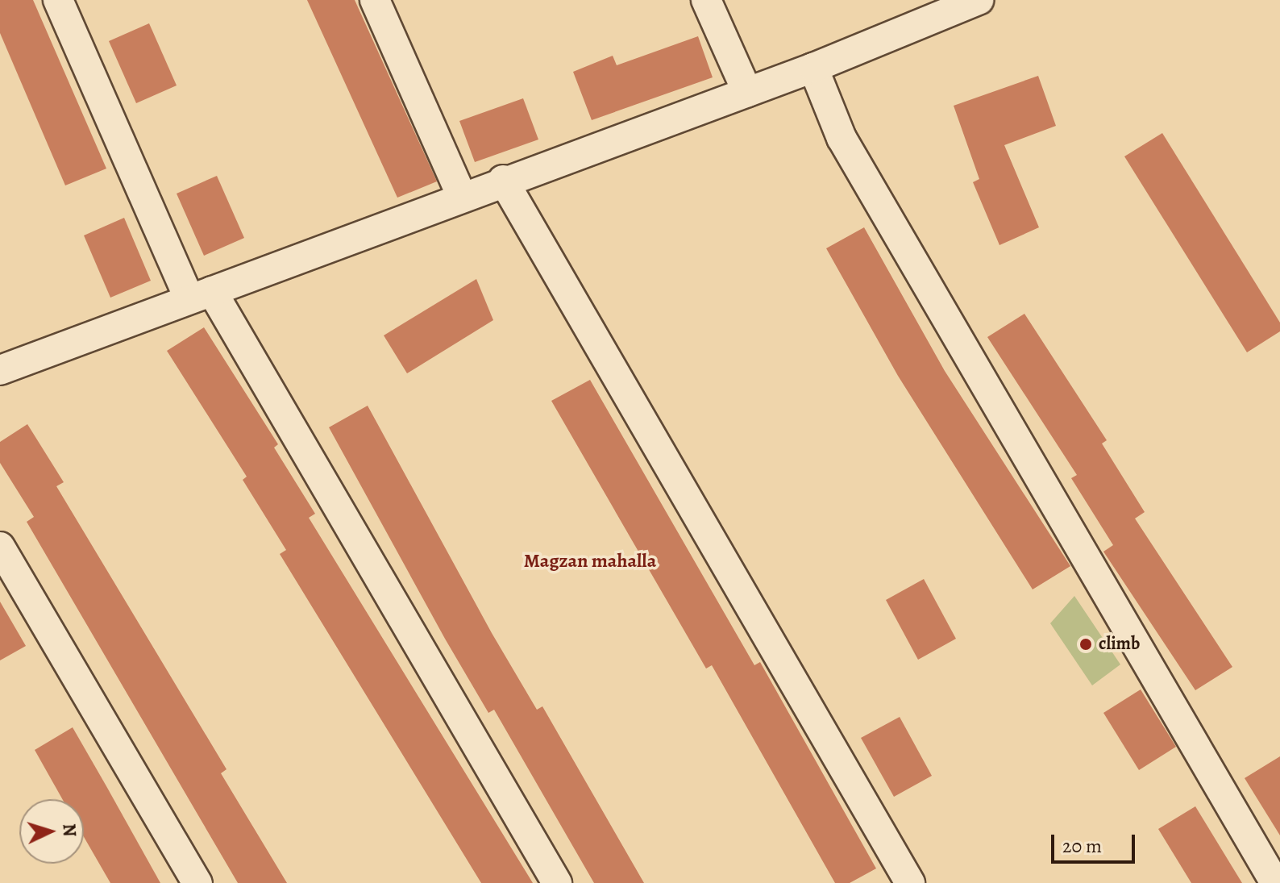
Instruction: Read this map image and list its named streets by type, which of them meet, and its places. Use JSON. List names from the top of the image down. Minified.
{"districts":["Magzan mahalla"],"places":["climb"],"scale_bar":"20 m","north":"right"}
